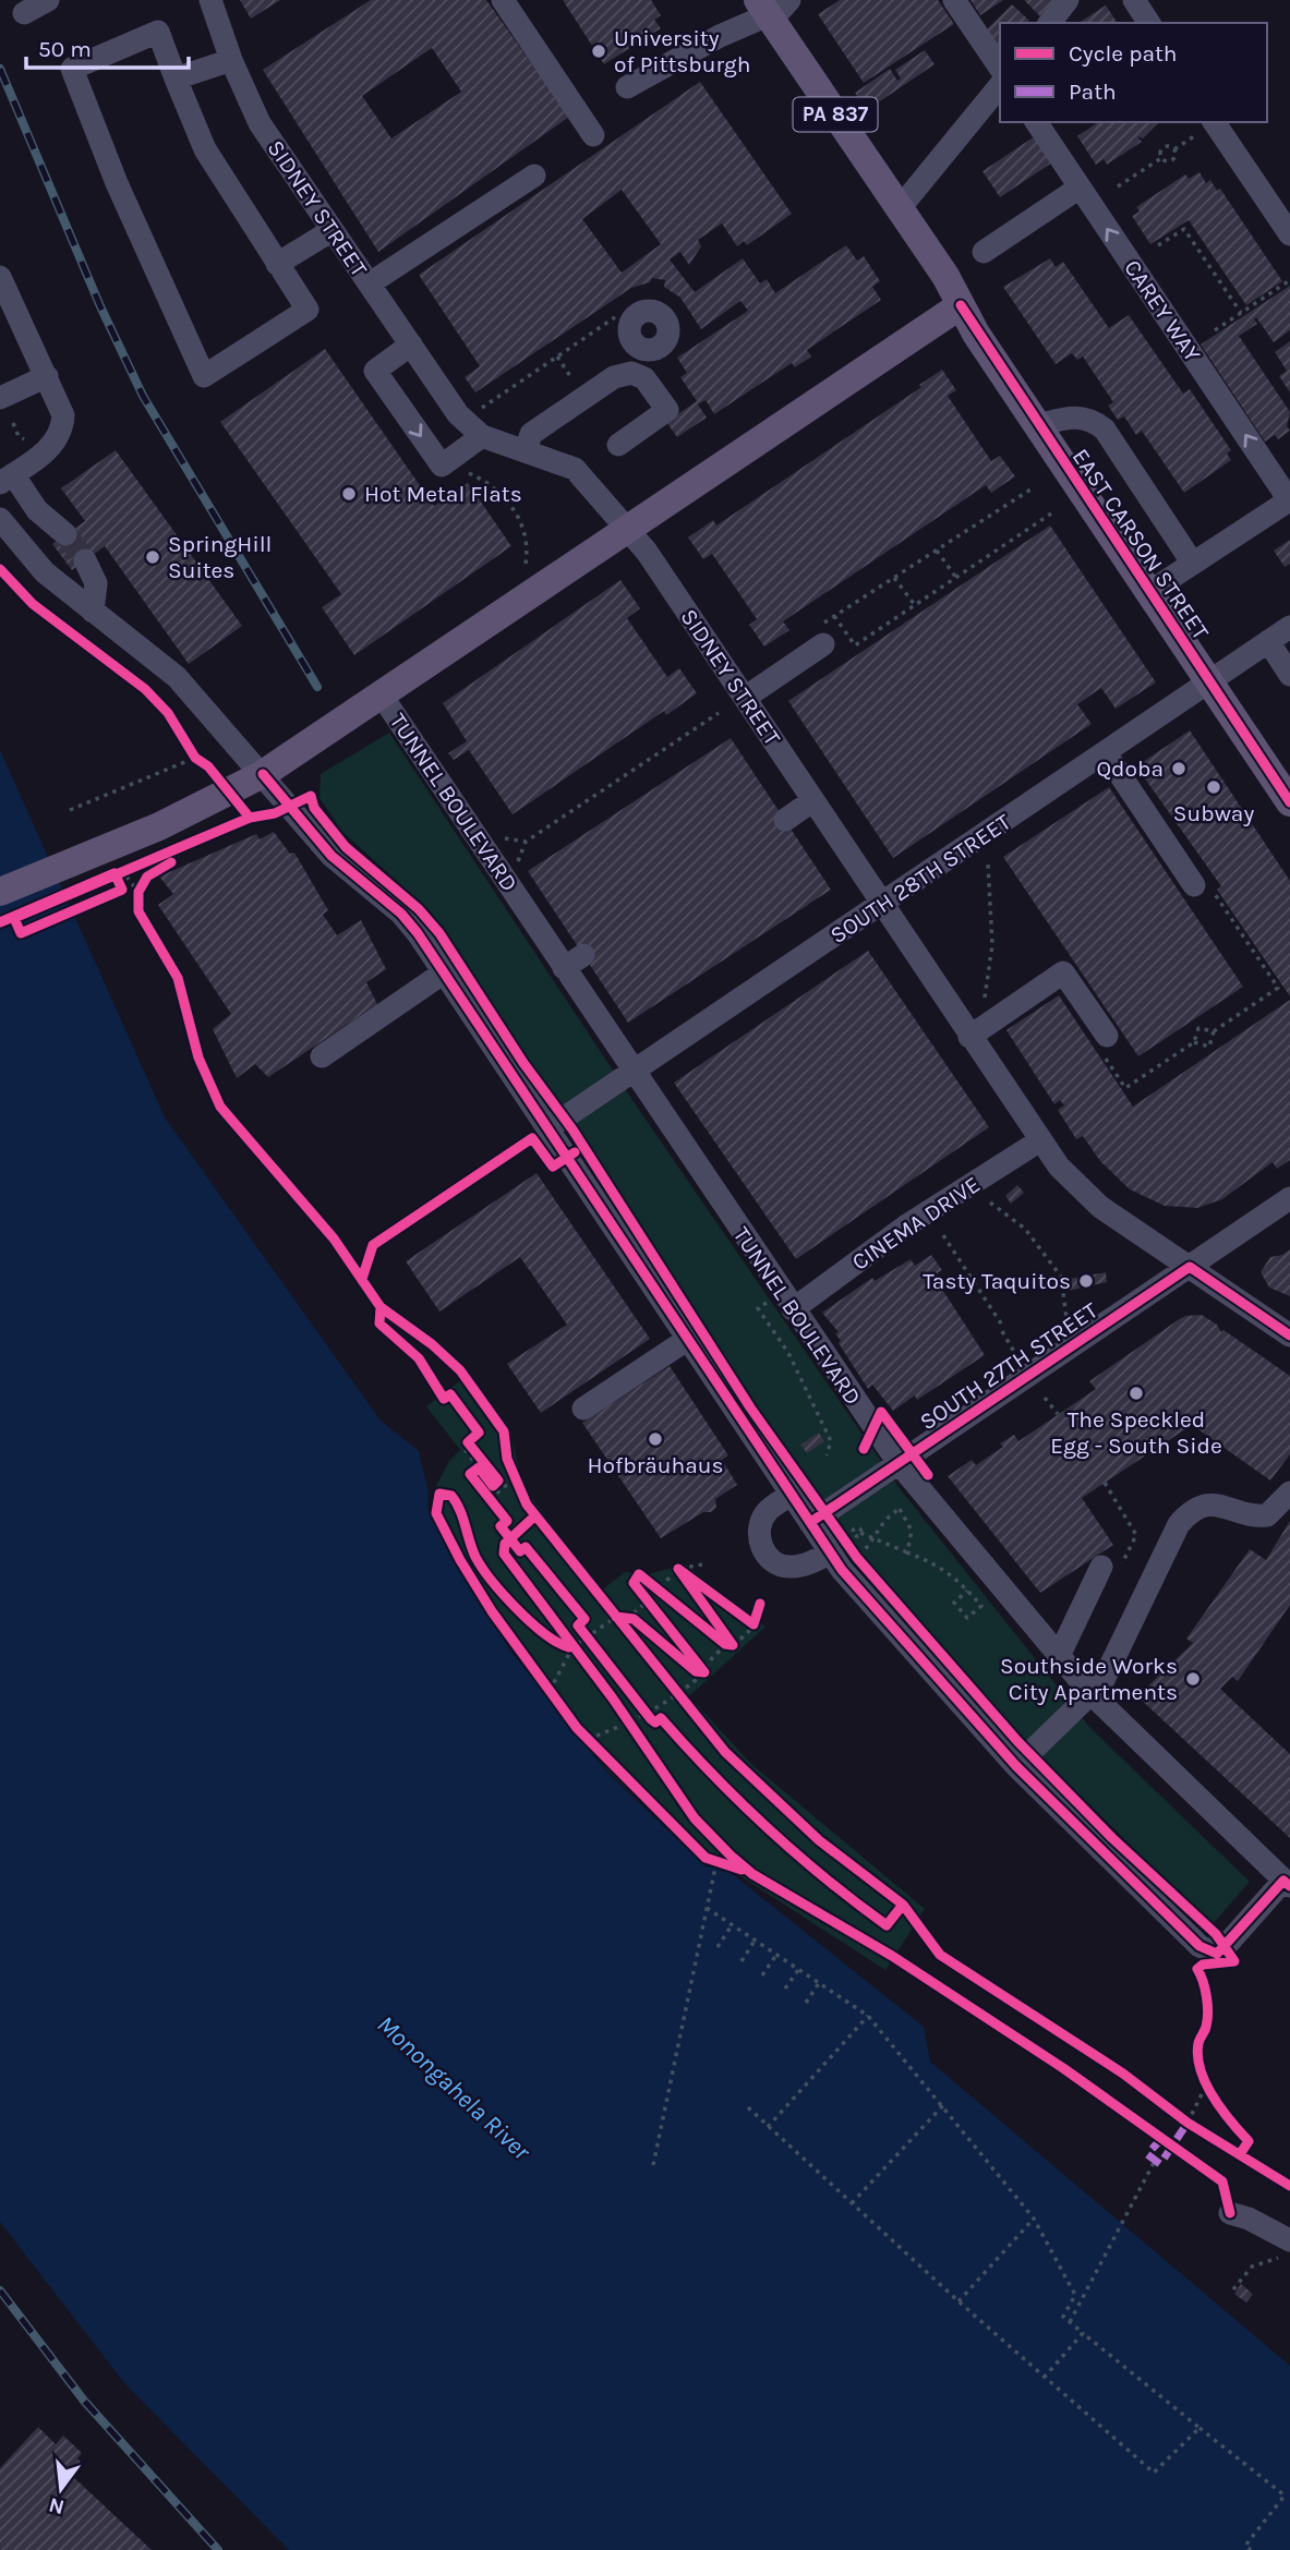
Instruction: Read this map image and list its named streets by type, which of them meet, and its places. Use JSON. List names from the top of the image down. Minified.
{"streets":{"main road":["PA 837","EAST CARSON STREET"],"street":["SIDNEY STREET","CAREY WAY","TUNNEL BOULEVARD","SOUTH 28TH STREET","CINEMA DRIVE","SOUTH 27TH STREET"]},"crossings":[["SIDNEY STREET","SOUTH 28TH STREET"],["SIDNEY STREET","CINEMA DRIVE"],["SIDNEY STREET","SOUTH 27TH STREET"],["EAST CARSON STREET","SOUTH 28TH STREET"],["TUNNEL BOULEVARD","SOUTH 28TH STREET"],["TUNNEL BOULEVARD","CINEMA DRIVE"],["TUNNEL BOULEVARD","SOUTH 27TH STREET"]],"water":["Monongahela River"],"places":["University of Pittsburgh","Hot Metal Flats","SpringHill Suites","Qdoba","Subway","Tasty Taquitos","The Speckled Egg - South Side","Hofbräuhaus","Southside Works City Apartments"],"legend":["Cycle path","Path"],"scale_bar":"50 m","north":"bottom"}
